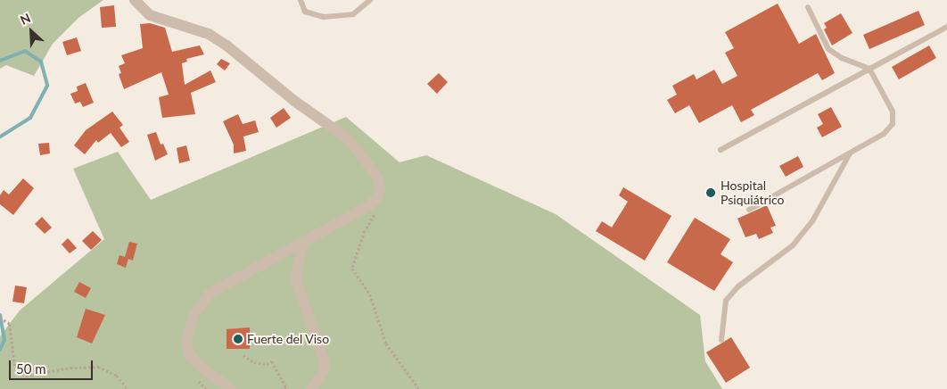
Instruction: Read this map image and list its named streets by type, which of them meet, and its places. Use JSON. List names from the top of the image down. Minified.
{"places":["Hospital Psiquiátrico","Fuerte del Viso"],"scale_bar":"50 m","north":"top left"}
